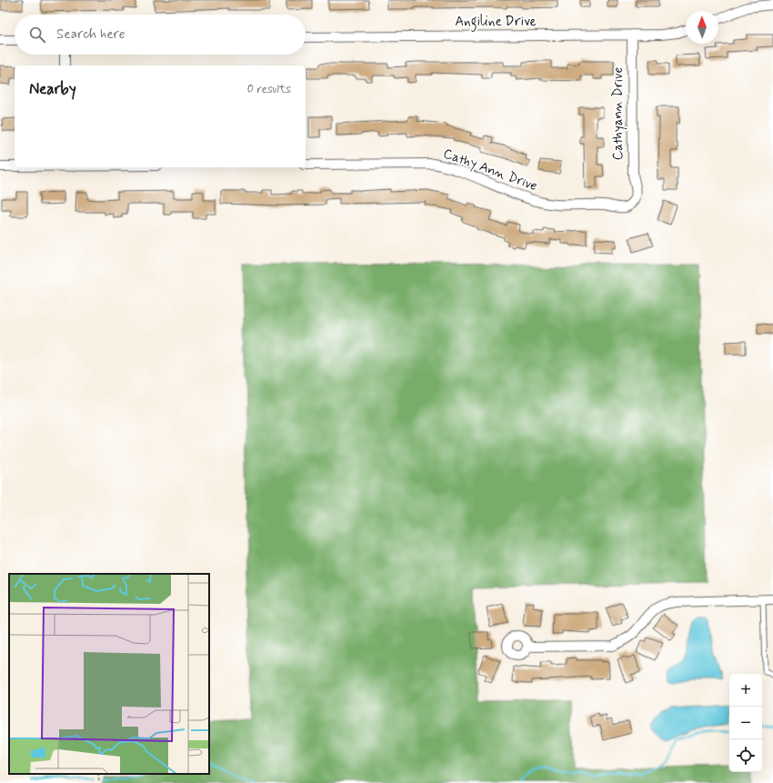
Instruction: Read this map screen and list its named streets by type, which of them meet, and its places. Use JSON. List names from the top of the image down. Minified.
{"streets":{"street":["Angiline Drive","Cathyann Drive","Cathy Ann Drive"]},"crossings":[["Angiline Drive","Cathyann Drive"],["Cathyann Drive","Cathy Ann Drive"]],"north":"top","page":{"search":"Search here","heading":["Nearby","0 results"],"map_buttons":["+","−"]}}
